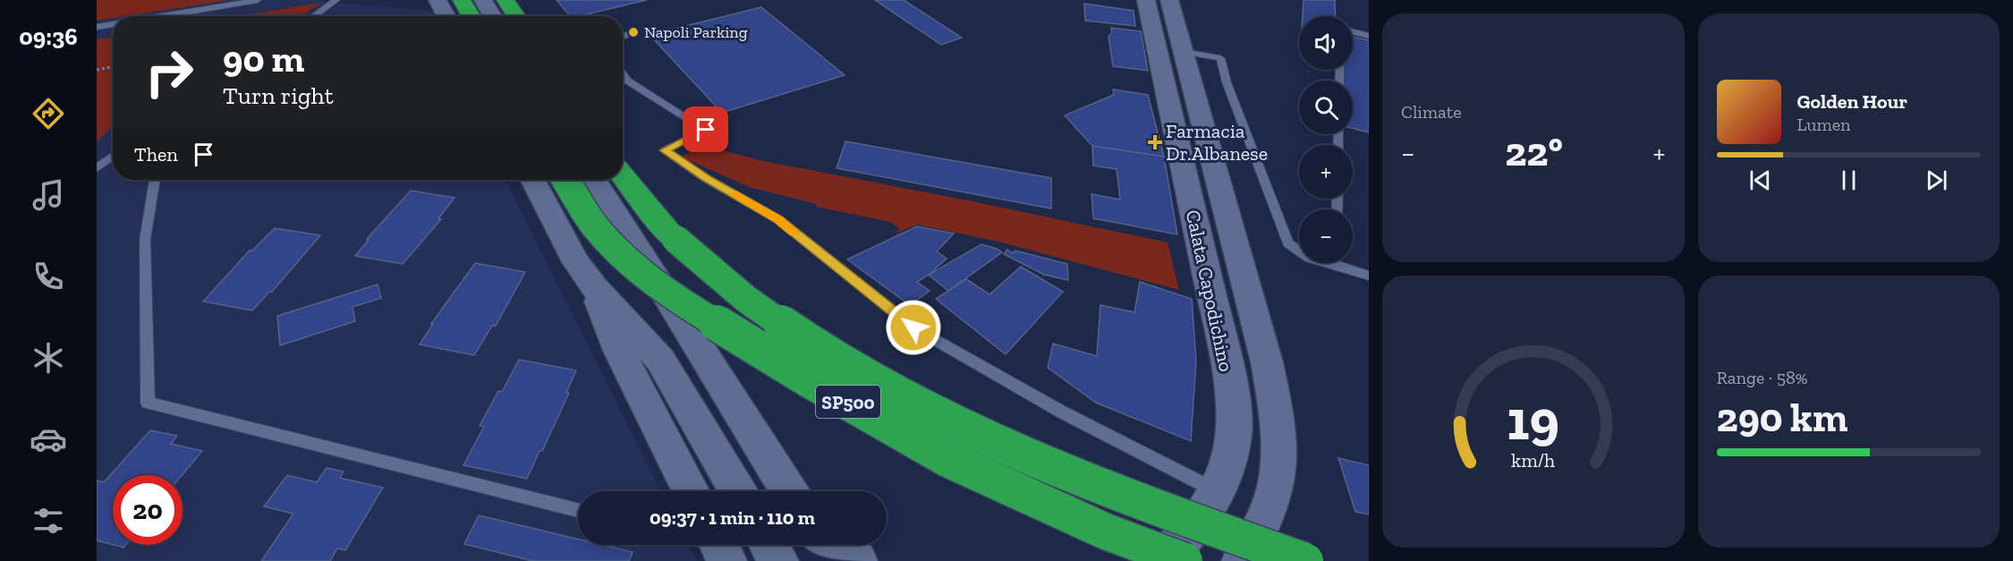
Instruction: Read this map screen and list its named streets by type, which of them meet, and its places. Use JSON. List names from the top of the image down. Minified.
{"streets":{"highway":["SP500"],"main road":["Calata Capodichino"]},"places":{"other":["Napoli Parking"],"health":["Farmacia Dr.Albanese"]},"page":{"tabs":"09:36","tile":["Climate",["Range · 58%","290 km"]],"map_buttons":["+","−"],"turn":["90 m","Turn right"],"song":["Golden Hour","Lumen"],"then":"Then","heat":["−","22°","+"],"limit":"20","trip":"09:37 · 1 min · 110 m","gauge":["19","km/h"]}}
